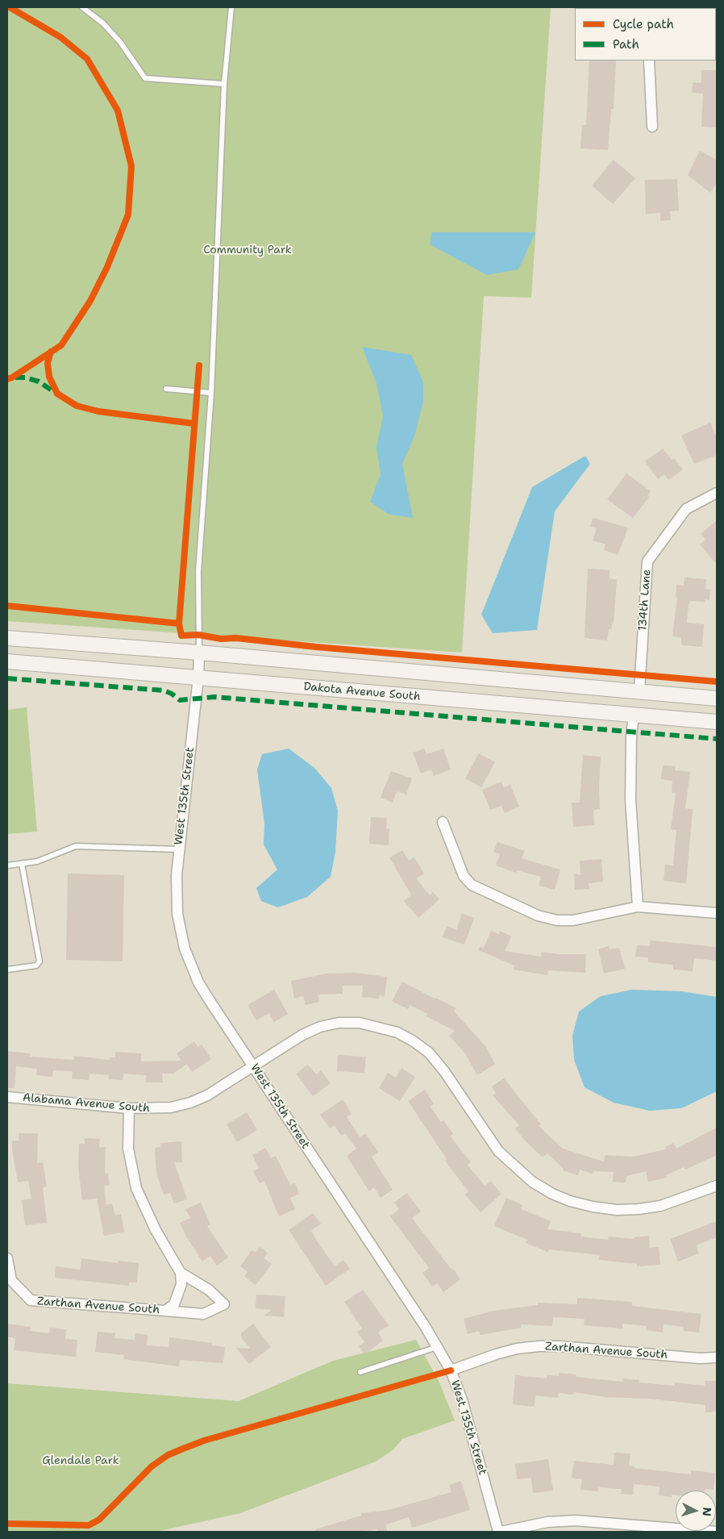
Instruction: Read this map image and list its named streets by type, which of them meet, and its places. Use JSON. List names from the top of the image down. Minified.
{"streets":{"main road":["Dakota Avenue South"],"street":["134th Lane","West 135th Street","Alabama Avenue South","Zarthan Avenue South"]},"crossings":[["Dakota Avenue South","West 135th Street"],["West 135th Street","Alabama Avenue South"],["West 135th Street","Zarthan Avenue South"]],"parks":["Community Park","Glendale Park"],"legend":["Cycle path","Path"],"north":"right"}
